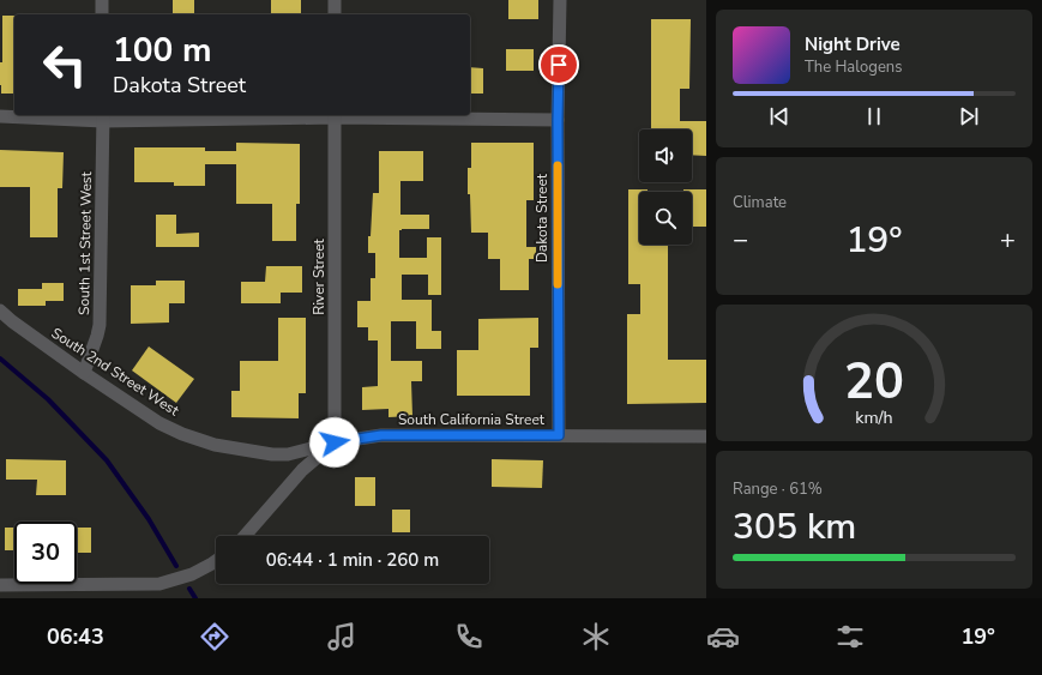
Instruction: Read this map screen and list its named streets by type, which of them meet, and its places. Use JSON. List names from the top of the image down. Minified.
{"streets":{"street":["Dakota Street","South 1st Street West","River Street","South 2nd Street West","South California Street"]},"crossings":[["Dakota Street","South California Street"],["South 1st Street West","South 2nd Street West"],["River Street","South 2nd Street West"],["River Street","South California Street"],["South 2nd Street West","South California Street"]],"page":{"turn":["100 m","Dakota Street"],"song":["Night Drive","The Halogens"],"tile":["Climate",["Range · 61%","305 km"]],"heat":["−","19°","+"],"limit":"30","trip":"06:44 · 1 min · 260 m","tabs":["06:43","19°"],"gauge":["20","km/h"]}}
